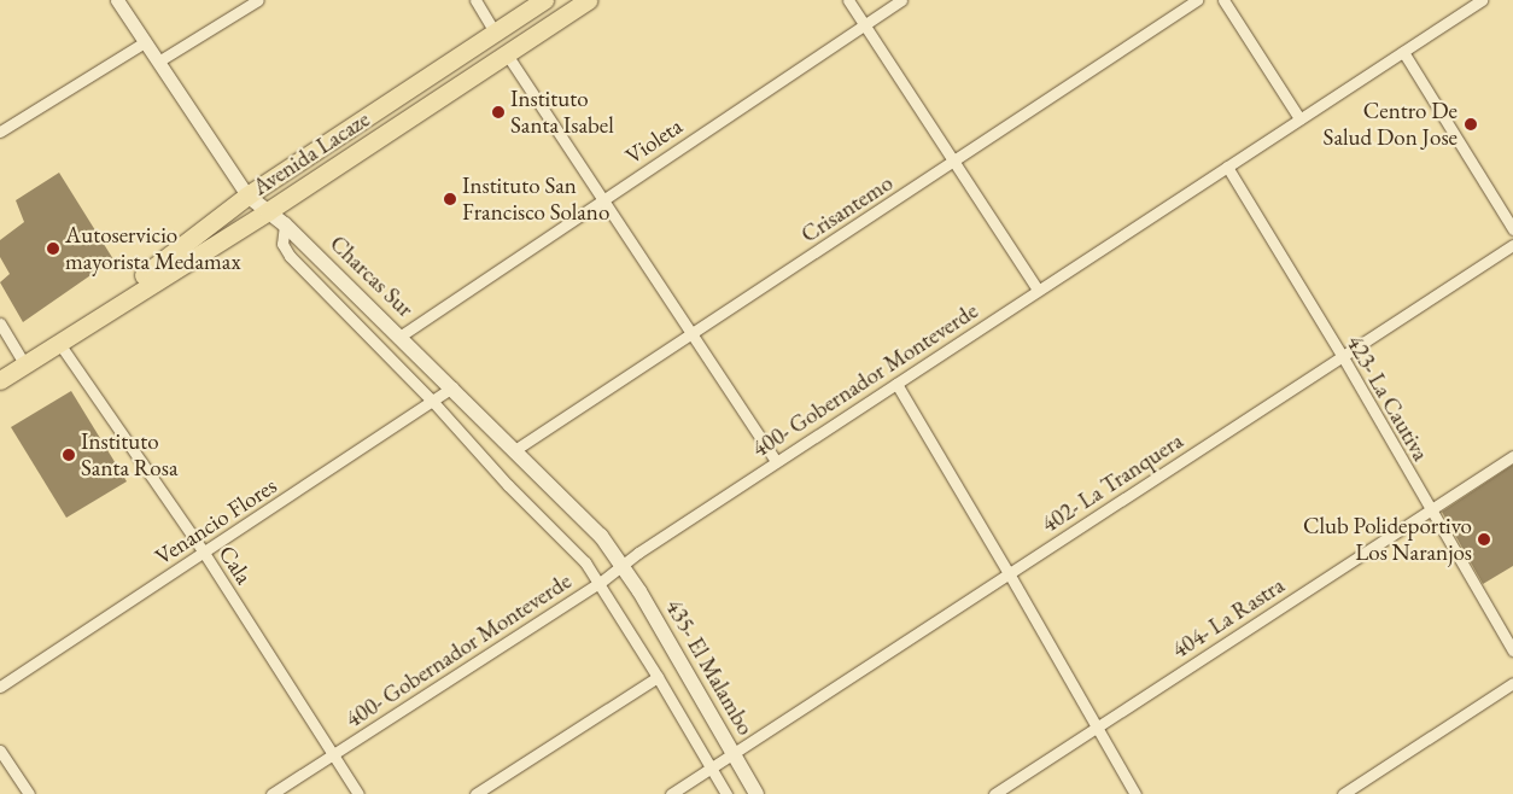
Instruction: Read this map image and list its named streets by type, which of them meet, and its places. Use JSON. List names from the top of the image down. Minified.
{"streets":{"main road":["Avenida Lacaze","Charcas Sur","435- El Malambo"],"street":["Violeta","Crisantemo","400- Gobernador Monteverde","423- La Cautiva","402- La Tranquera","Venancio Flores","Cala","404- La Rastra"]},"crossings":[["Violeta","Charcas Sur"],["Avenida Lacaze","Charcas Sur"],["Avenida Lacaze","Cala"],["Crisantemo","Charcas Sur"],["Charcas Sur","400- Gobernador Monteverde"],["Charcas Sur","Venancio Flores"],["Charcas Sur","435- El Malambo"],["400- Gobernador Monteverde","423- La Cautiva"],["400- Gobernador Monteverde","Cala"],["400- Gobernador Monteverde","435- El Malambo"],["423- La Cautiva","402- La Tranquera"],["423- La Cautiva","404- La Rastra"],["402- La Tranquera","435- El Malambo"],["Venancio Flores","Cala"]],"places":["Instituto Santa Isabel","Centro De Salud Don Jose","Instituto San Francisco Solano","Autoservicio mayorista Medamax","Instituto Santa Rosa","Club Polideportivo Los Naranjos"]}
